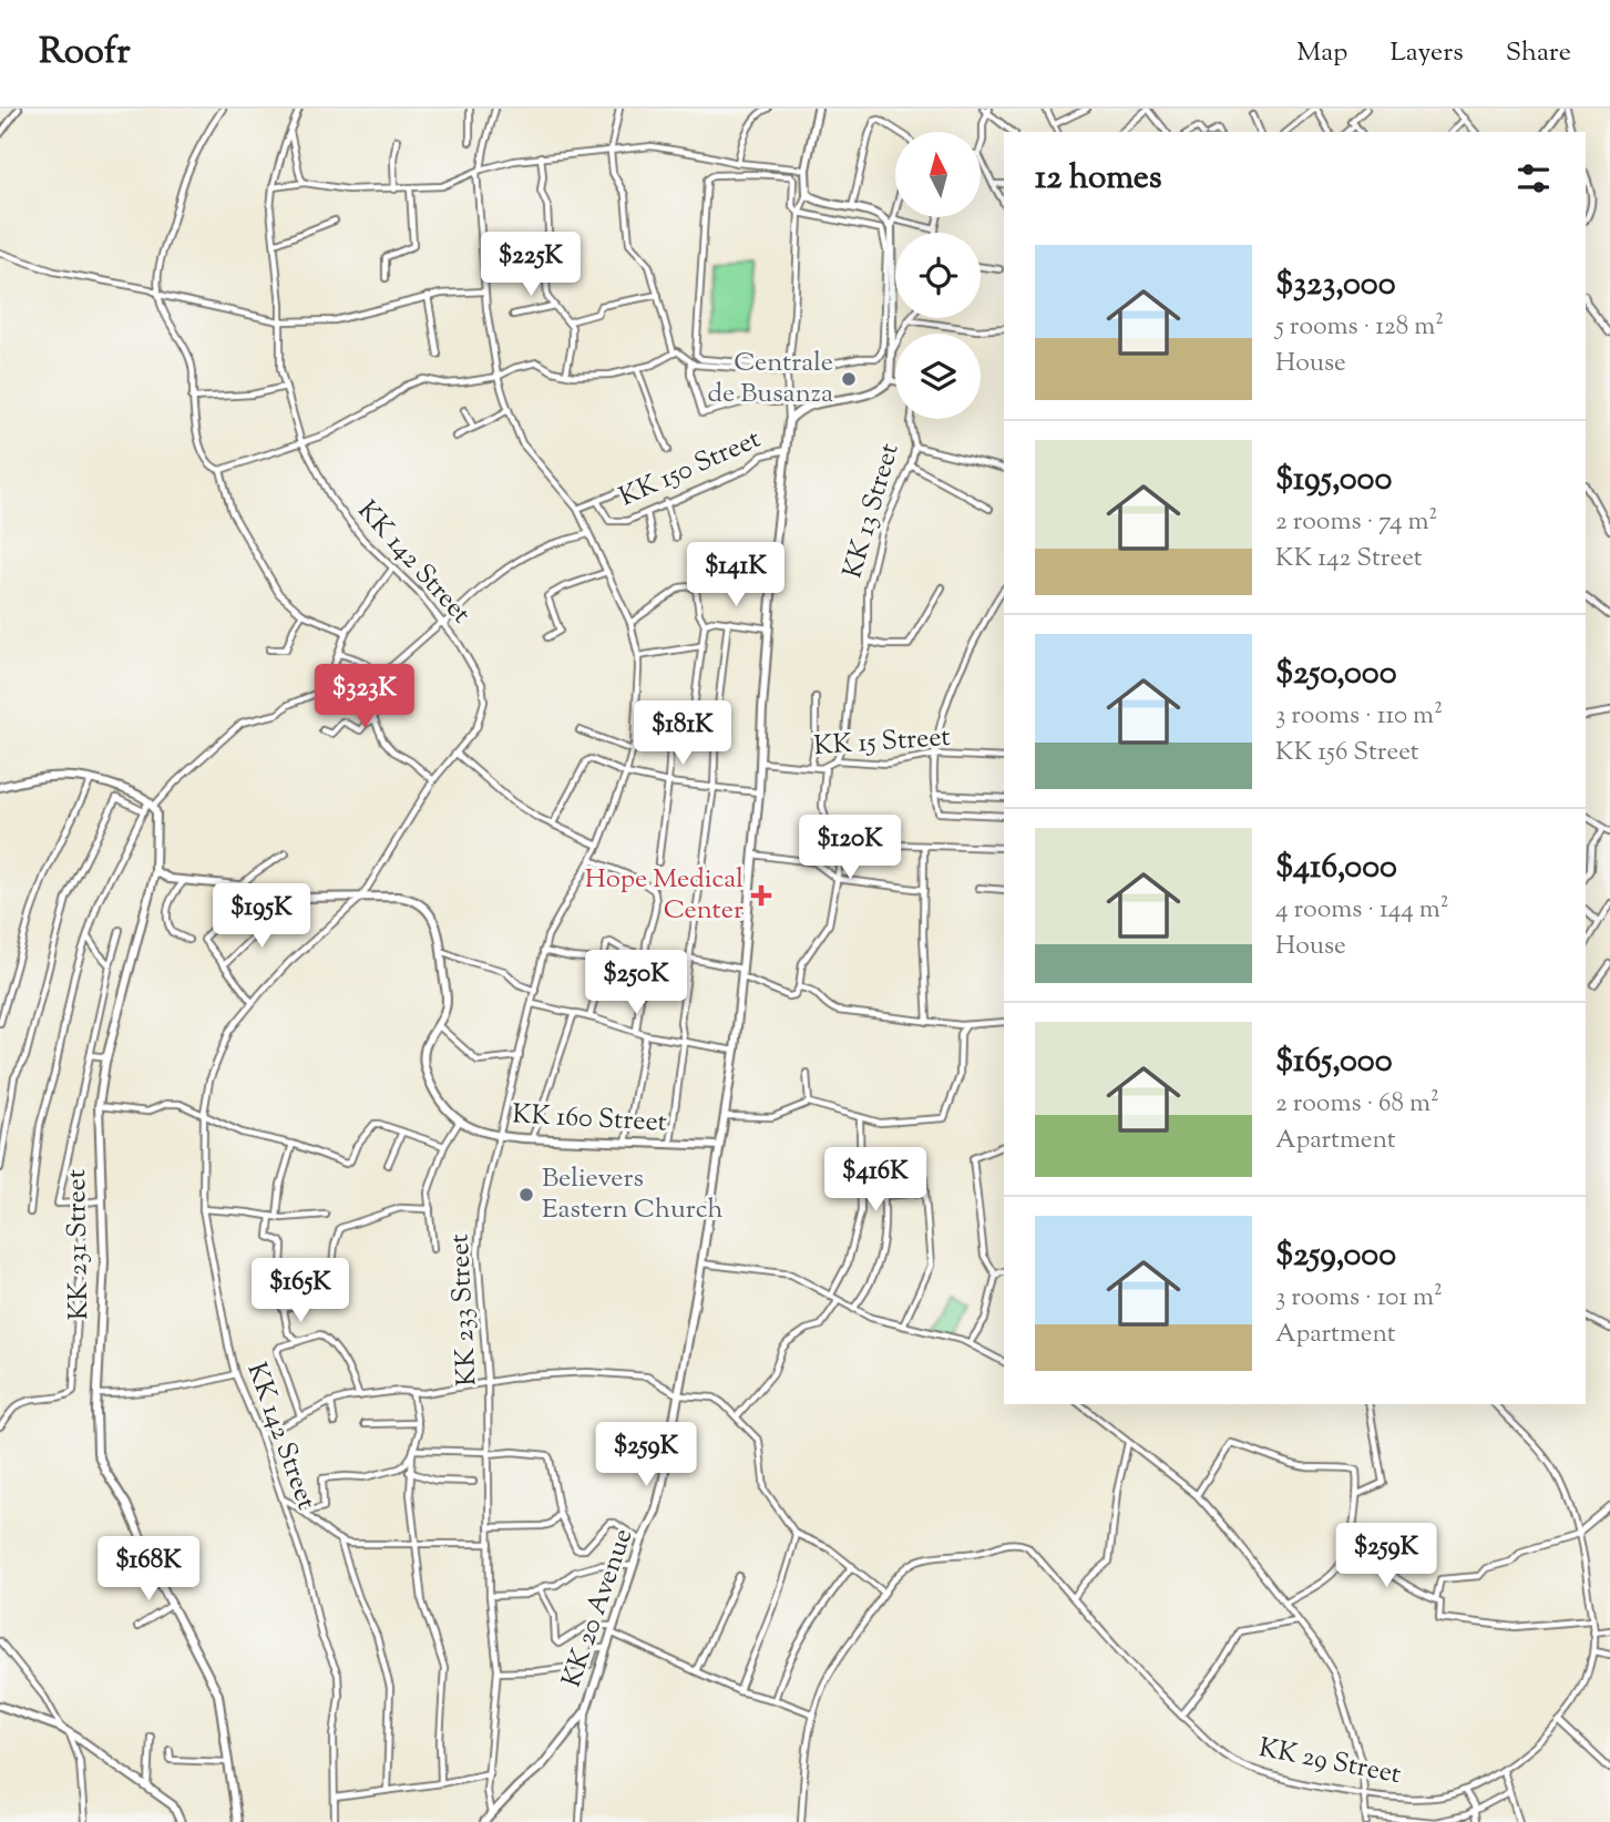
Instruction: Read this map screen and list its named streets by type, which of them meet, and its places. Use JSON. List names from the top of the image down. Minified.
{"streets":{"main road":["KK 160 Street","KK 231 Street","KK 20 Avenue"],"street":["KK 150 Street","KK 13 Street","KK 142 Street","KK 15 Street","KK 233 Street","KK 29 Street"]},"crossings":[["KK 150 Street","KK 233 Street"],["KK 150 Street","KK 20 Avenue"],["KK 13 Street","KK 15 Street"],["KK 142 Street","KK 160 Street"],["KK 15 Street","KK 20 Avenue"],["KK 160 Street","KK 231 Street"],["KK 160 Street","KK 233 Street"],["KK 160 Street","KK 20 Avenue"]],"places":{"other":["Centrale de Busanza","Believers Eastern Church"],"health":["Hope Medical Center"]},"north":"top","page":{"header":"Roofr","nav":["Map","Layers","Share"],"heading":"12 homes","list":[{"name":"$323,000","note":"5 rooms · 128 m² · House"},{"name":"$195,000","note":"2 rooms · 74 m² · KK 142 Street"},{"name":"$250,000","note":"3 rooms · 110 m² · KK 156 Street"},{"name":"$416,000","note":"4 rooms · 144 m² · House"},{"name":"$165,000","note":"2 rooms · 68 m² · Apartment"},{"name":"$259,000","note":"3 rooms · 101 m² · Apartment"}],"price":["$225K","$141K","$323K","$181K","$120K","$195K","$250K","$416K","$165K","$259K","$259K","$168K"]}}
